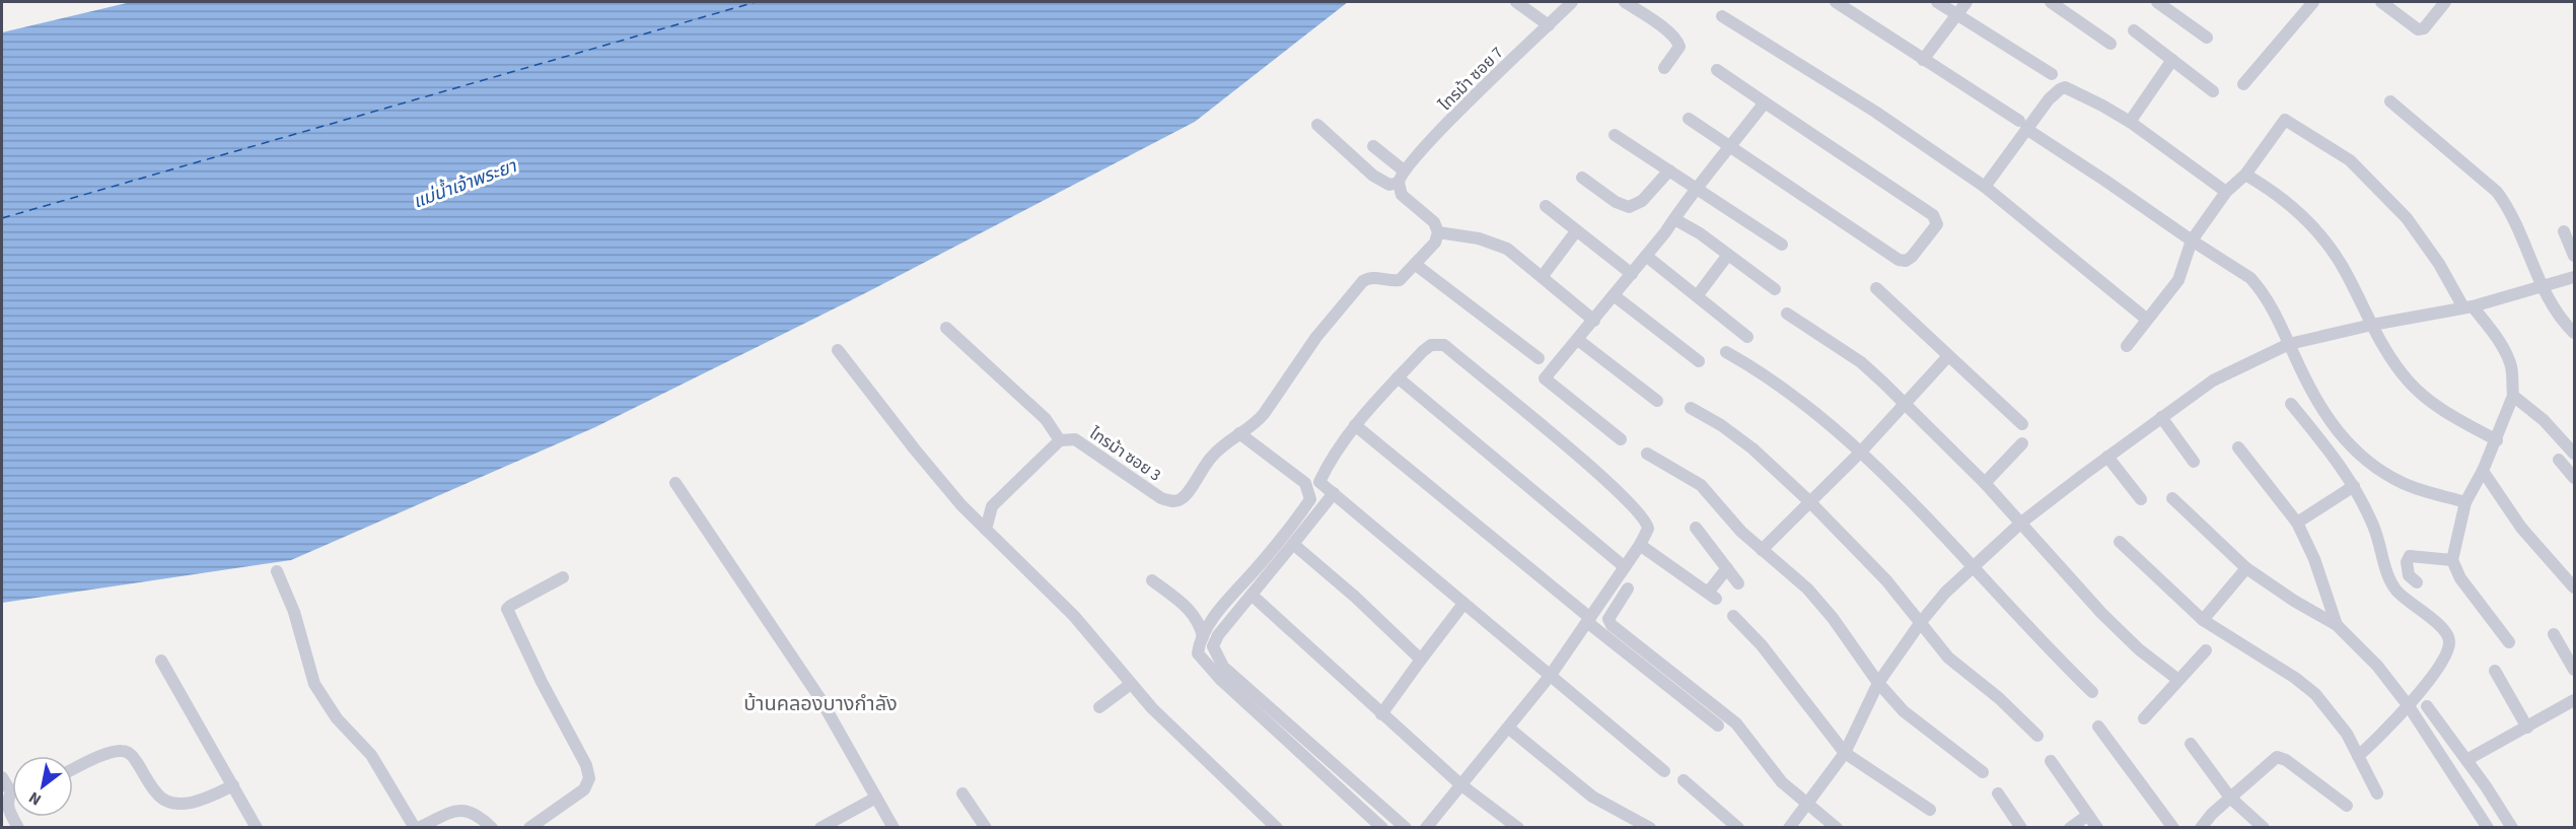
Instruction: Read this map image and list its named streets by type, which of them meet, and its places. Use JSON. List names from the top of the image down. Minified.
{"streets":{"street":["ไทรม้า ซอย 7","ไทรม้า ซอย 3"]},"districts":["บ้านคลองบางกำลัง"],"water":["แม่น้ำเจ้าพระยา"],"north":"bottom left"}
